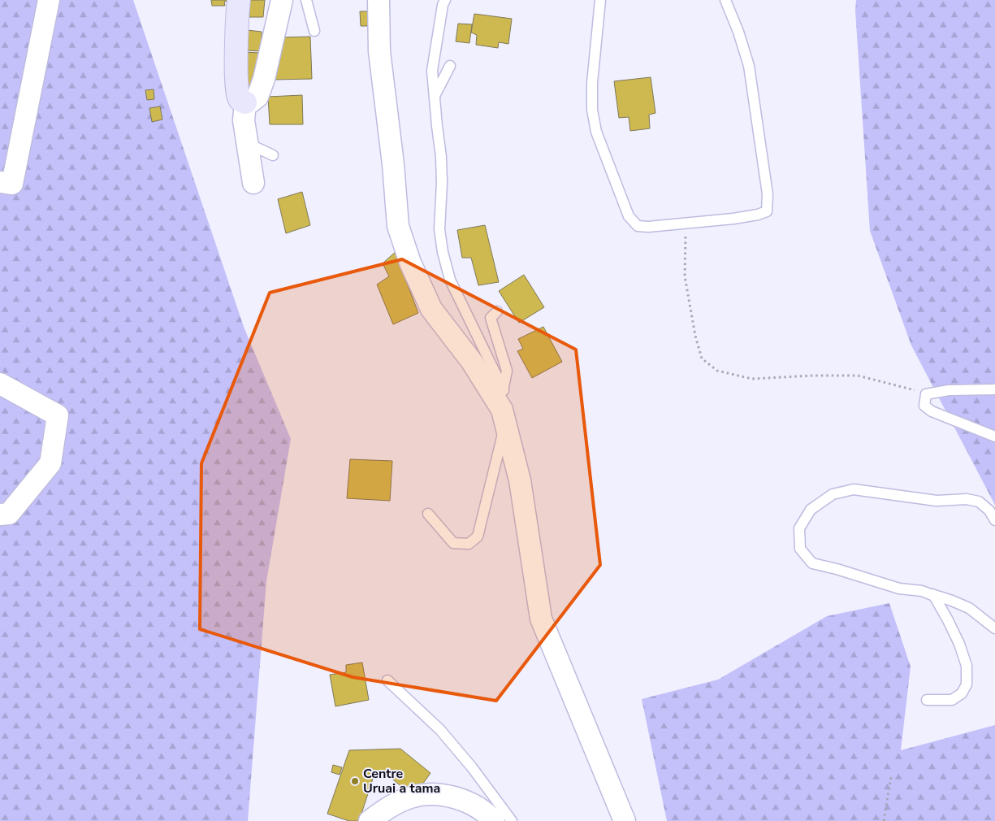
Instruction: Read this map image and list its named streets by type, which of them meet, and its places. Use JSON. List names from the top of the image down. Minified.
{"places":["Centre Uruai a tama"]}
